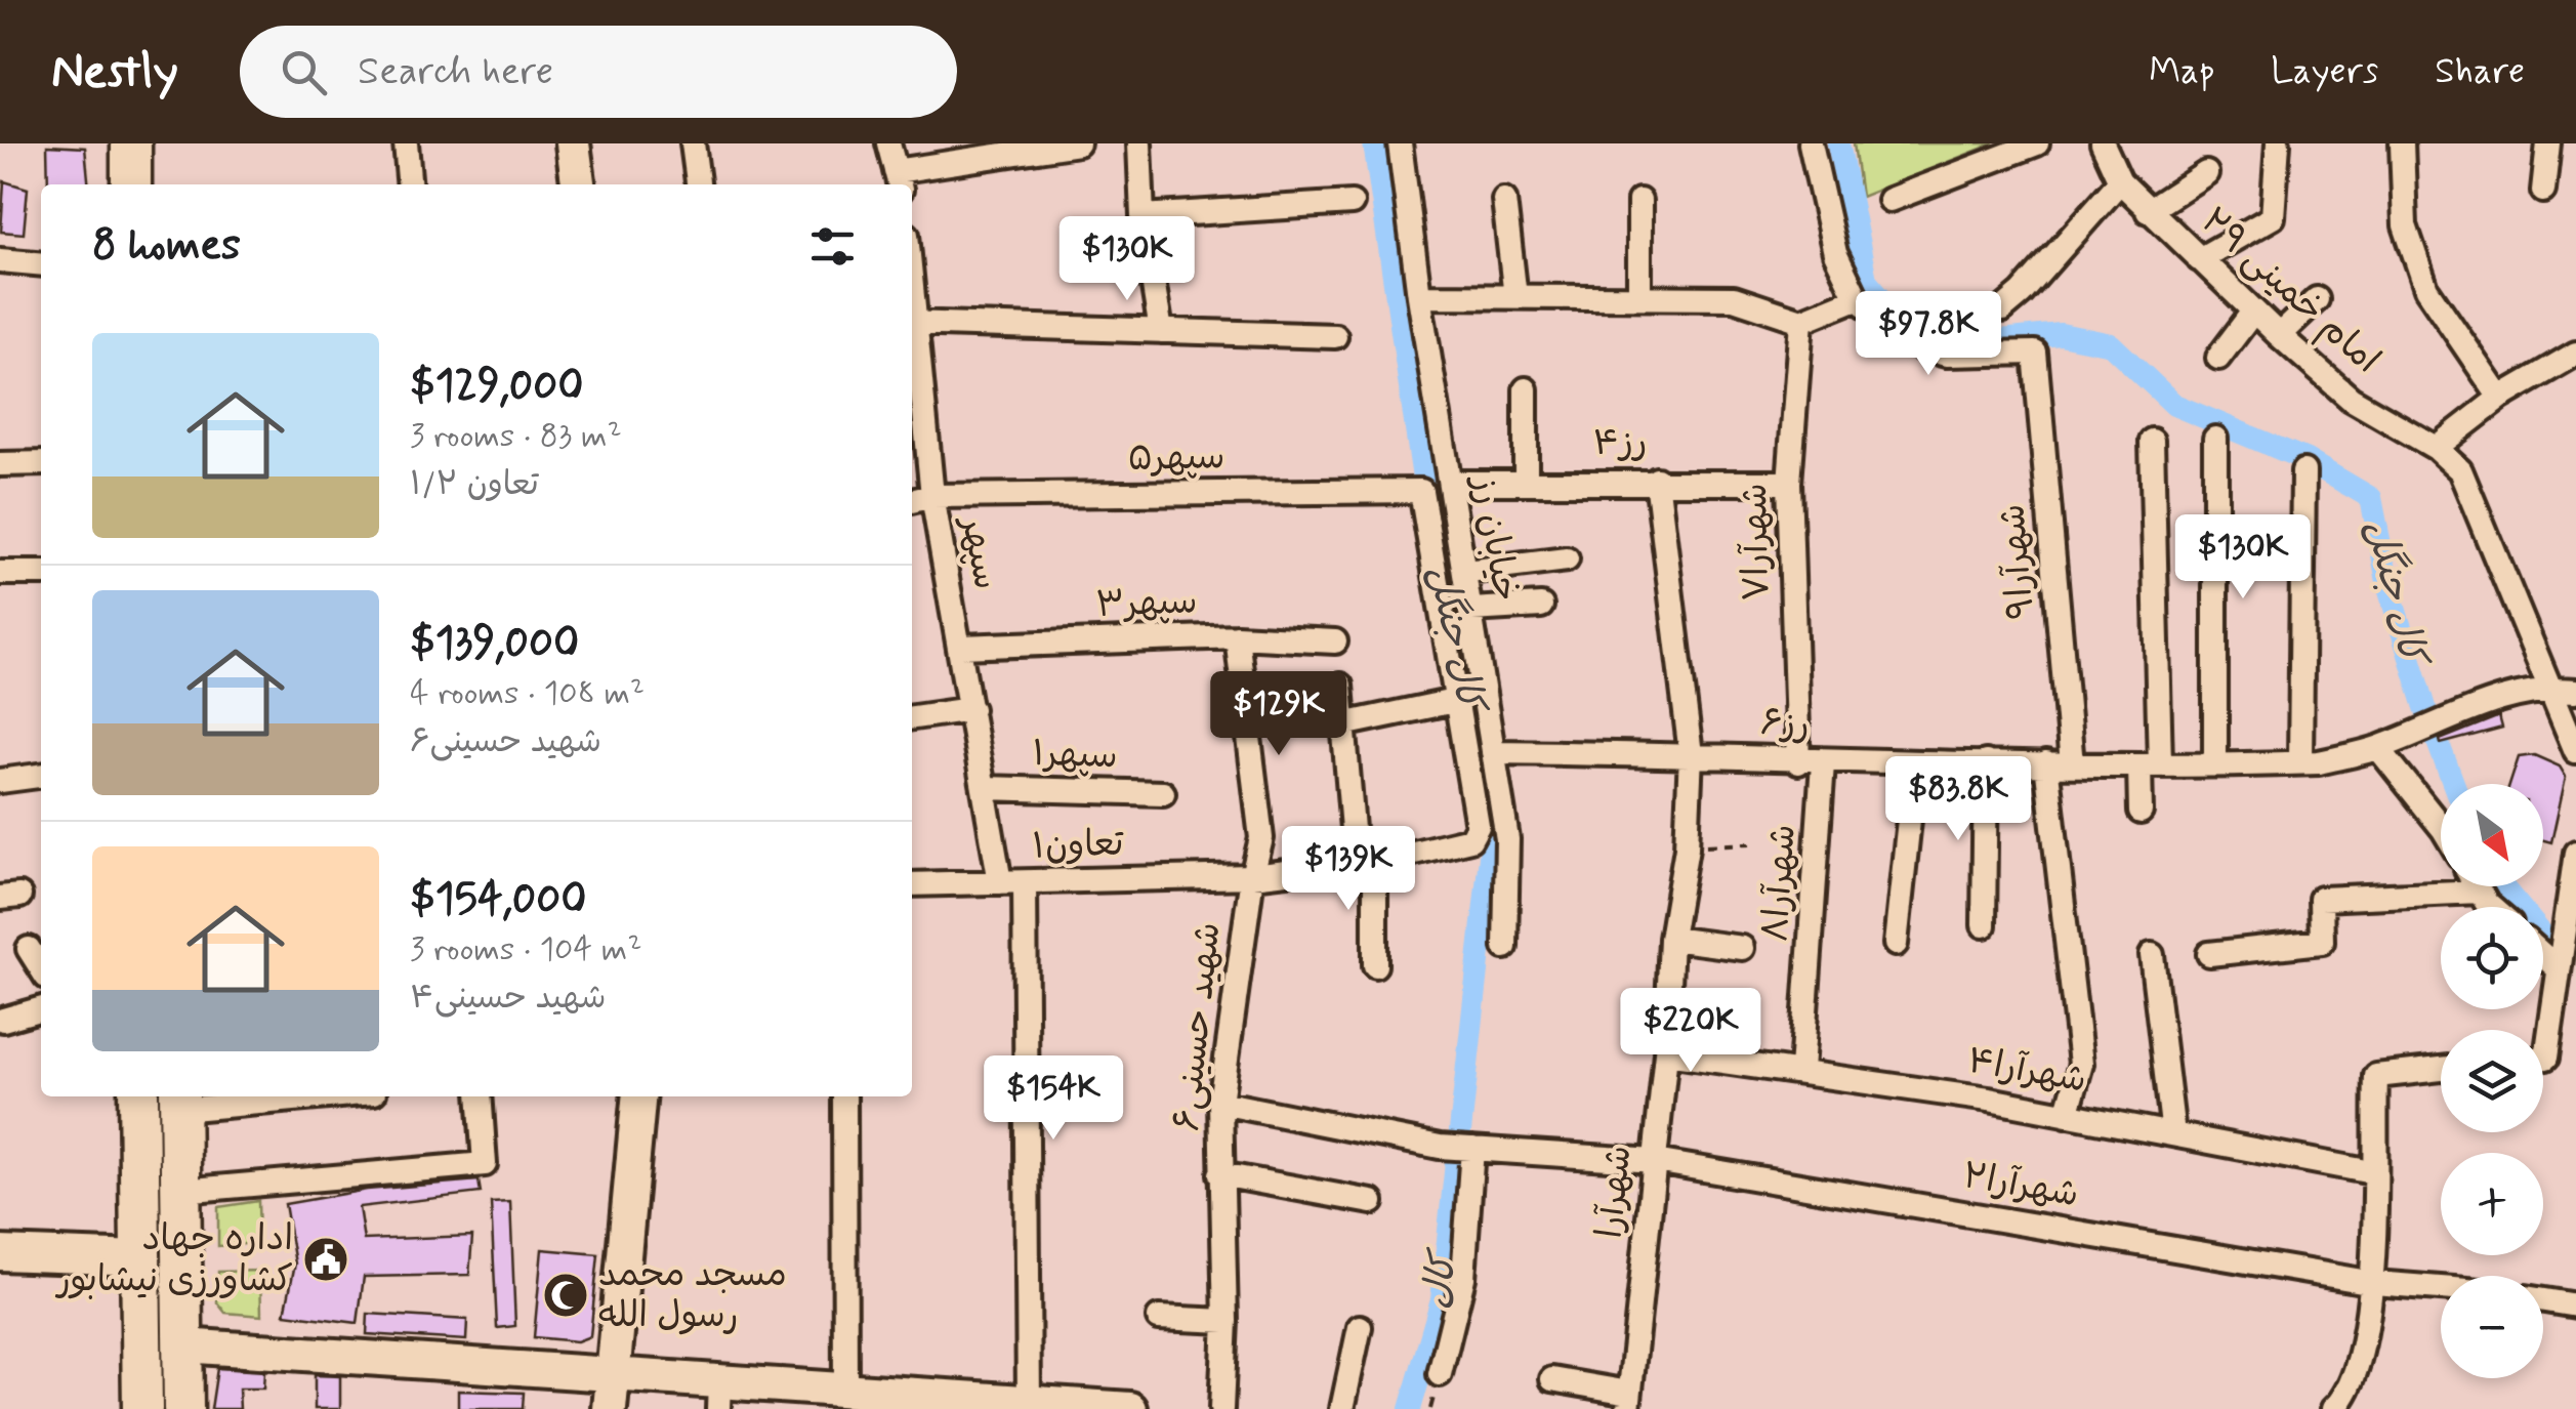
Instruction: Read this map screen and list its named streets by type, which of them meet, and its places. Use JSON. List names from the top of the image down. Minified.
{"streets":{"street":["امام خمینی ۲۹","رز۴","سپهر۵","خیابان رز","شهرآرا۷","سپهر","شهرآرا۹","سپهر۳","رز۶","سپهر۱","تعاون۱","شهرآرا۸","شهید حسینی۶","شهرآرا۴","شهرآرا۲","شهرآرا"]},"crossings":[["امام خمینی ۲۹","رز۶"],["رز۴","خیابان رز"],["رز۴","شهرآرا۷"],["رز۴","شهرآرا"],["سپهر۵","سپهر"],["خیابان رز","رز۶"],["شهرآرا۷","رز۶"],["سپهر","سپهر۳"],["سپهر","سپهر۱"],["سپهر","تعاون۱"],["شهرآرا۹","رز۶"],["سپهر۳","شهید حسینی۶"],["رز۶","شهرآرا۸"],["رز۶","شهرآرا"],["تعاون۱","شهید حسینی۶"],["شهرآرا۸","شهرآرا۴"],["شهید حسینی۶","شهرآرا۲"],["شهرآرا۴","شهرآرا"],["شهرآرا۲","شهرآرا"]],"water":["کال جنگل","کال"],"places":{"public building":["اداره جهاد کشاورزی نیشابور"],"mosque":["مسجد محمد رسول الله"]},"north":"bottom right","page":{"header":"Nestly","search":"Search here","nav":["Map","Layers","Share"],"heading":"8 homes","price":["$130K","$97.8K","$130K","$129K","$83.8K","$139K","$220K","$154K"],"list":[{"name":"$129,000","note":"3 rooms · 83 m² · تعاون ۱/۲"},{"name":"$139,000","note":"4 rooms · 108 m² · شهید حسینی۶"},{"name":"$154,000","note":"3 rooms · 104 m² · شهید حسینی۴"}],"map_buttons":["+","−"]}}
